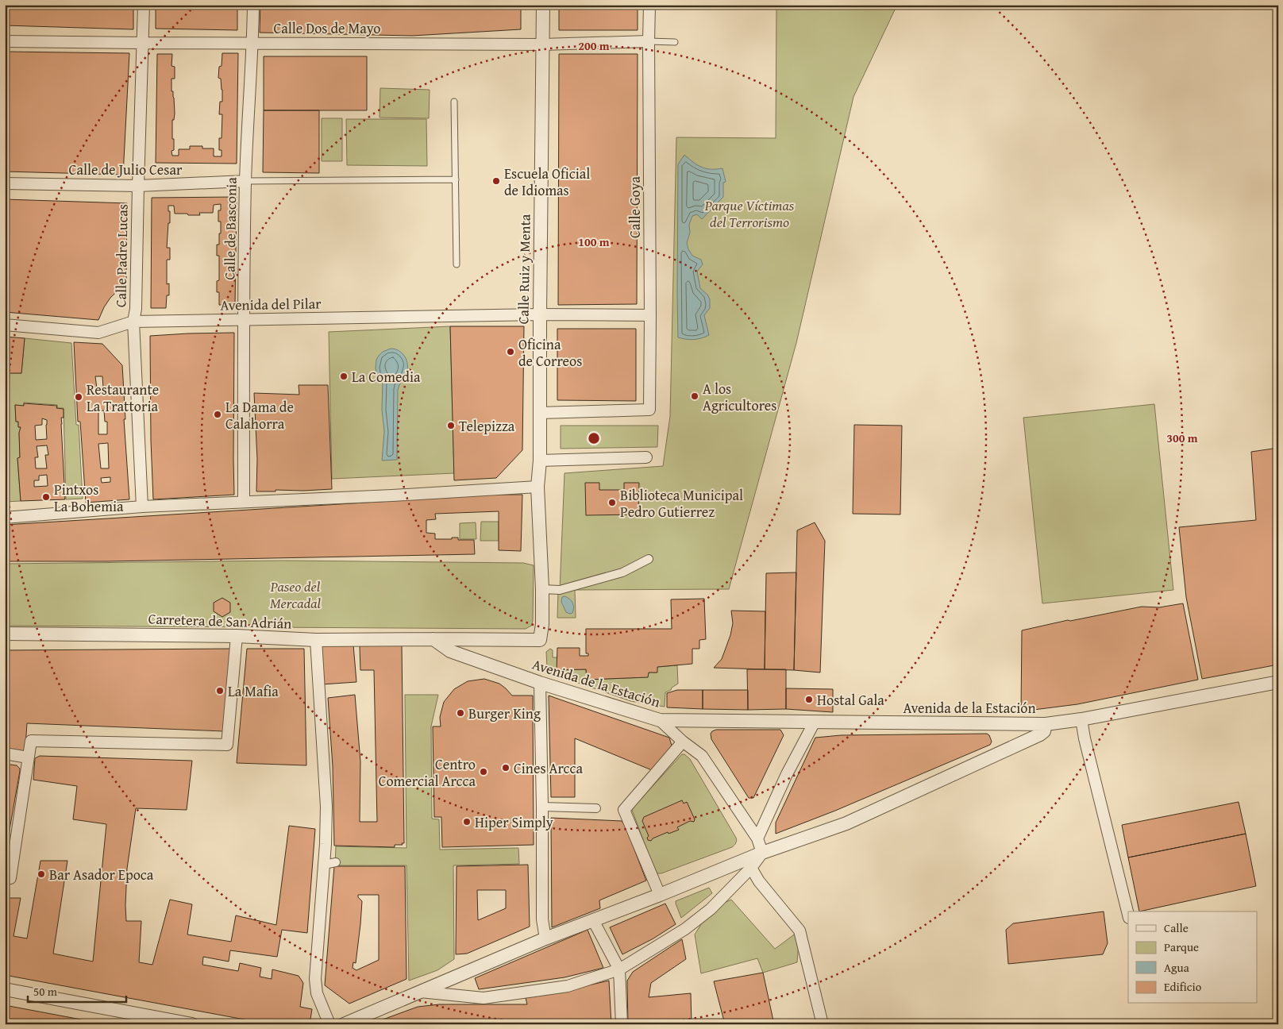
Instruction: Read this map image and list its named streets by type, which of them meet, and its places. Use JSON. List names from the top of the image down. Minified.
{"streets":{"street":["Calle Dos de Mayo","Calle de Julio Cesar","Calle Goya","Calle de Basconia","Calle Padre Lucas","Calle Ruiz y Menta","Avenida del Pilar","Carretera de San Adrián","Avenida de la Estación"]},"crossings":[["Calle Dos de Mayo","Calle Goya"],["Calle Dos de Mayo","Calle de Basconia"],["Calle Dos de Mayo","Calle Padre Lucas"],["Calle Dos de Mayo","Calle Ruiz y Menta"],["Calle de Julio Cesar","Calle de Basconia"],["Calle de Julio Cesar","Calle Padre Lucas"],["Calle Goya","Calle Ruiz y Menta"],["Calle Goya","Avenida del Pilar"],["Calle de Basconia","Avenida del Pilar"],["Calle Padre Lucas","Avenida del Pilar"],["Calle Ruiz y Menta","Avenida del Pilar"],["Calle Ruiz y Menta","Carretera de San Adrián"],["Carretera de San Adrián","Avenida de la Estación"]],"parks":["Parque Víctimas del Terrorismo","Paseo del Mercadal"],"places":["Escuela Oficial de Idiomas","Oficina de Correos","La Comedia","A los Agricultores","Restaurante La Trattoria","La Dama de Calahorra","Telepizza","Pintxos La Bohemia","Biblioteca Municipal Pedro Gutierrez","La Mafia","Hostal Gala","Burger King","Cines Arcca","Centro Comercial Arcca","Hiper Simply","Bar Asador Epoca"],"legend":["Calle","Parque","Agua","Edificio"],"scale_bar":"50 m","rings":["200 m","100 m","300 m"]}
